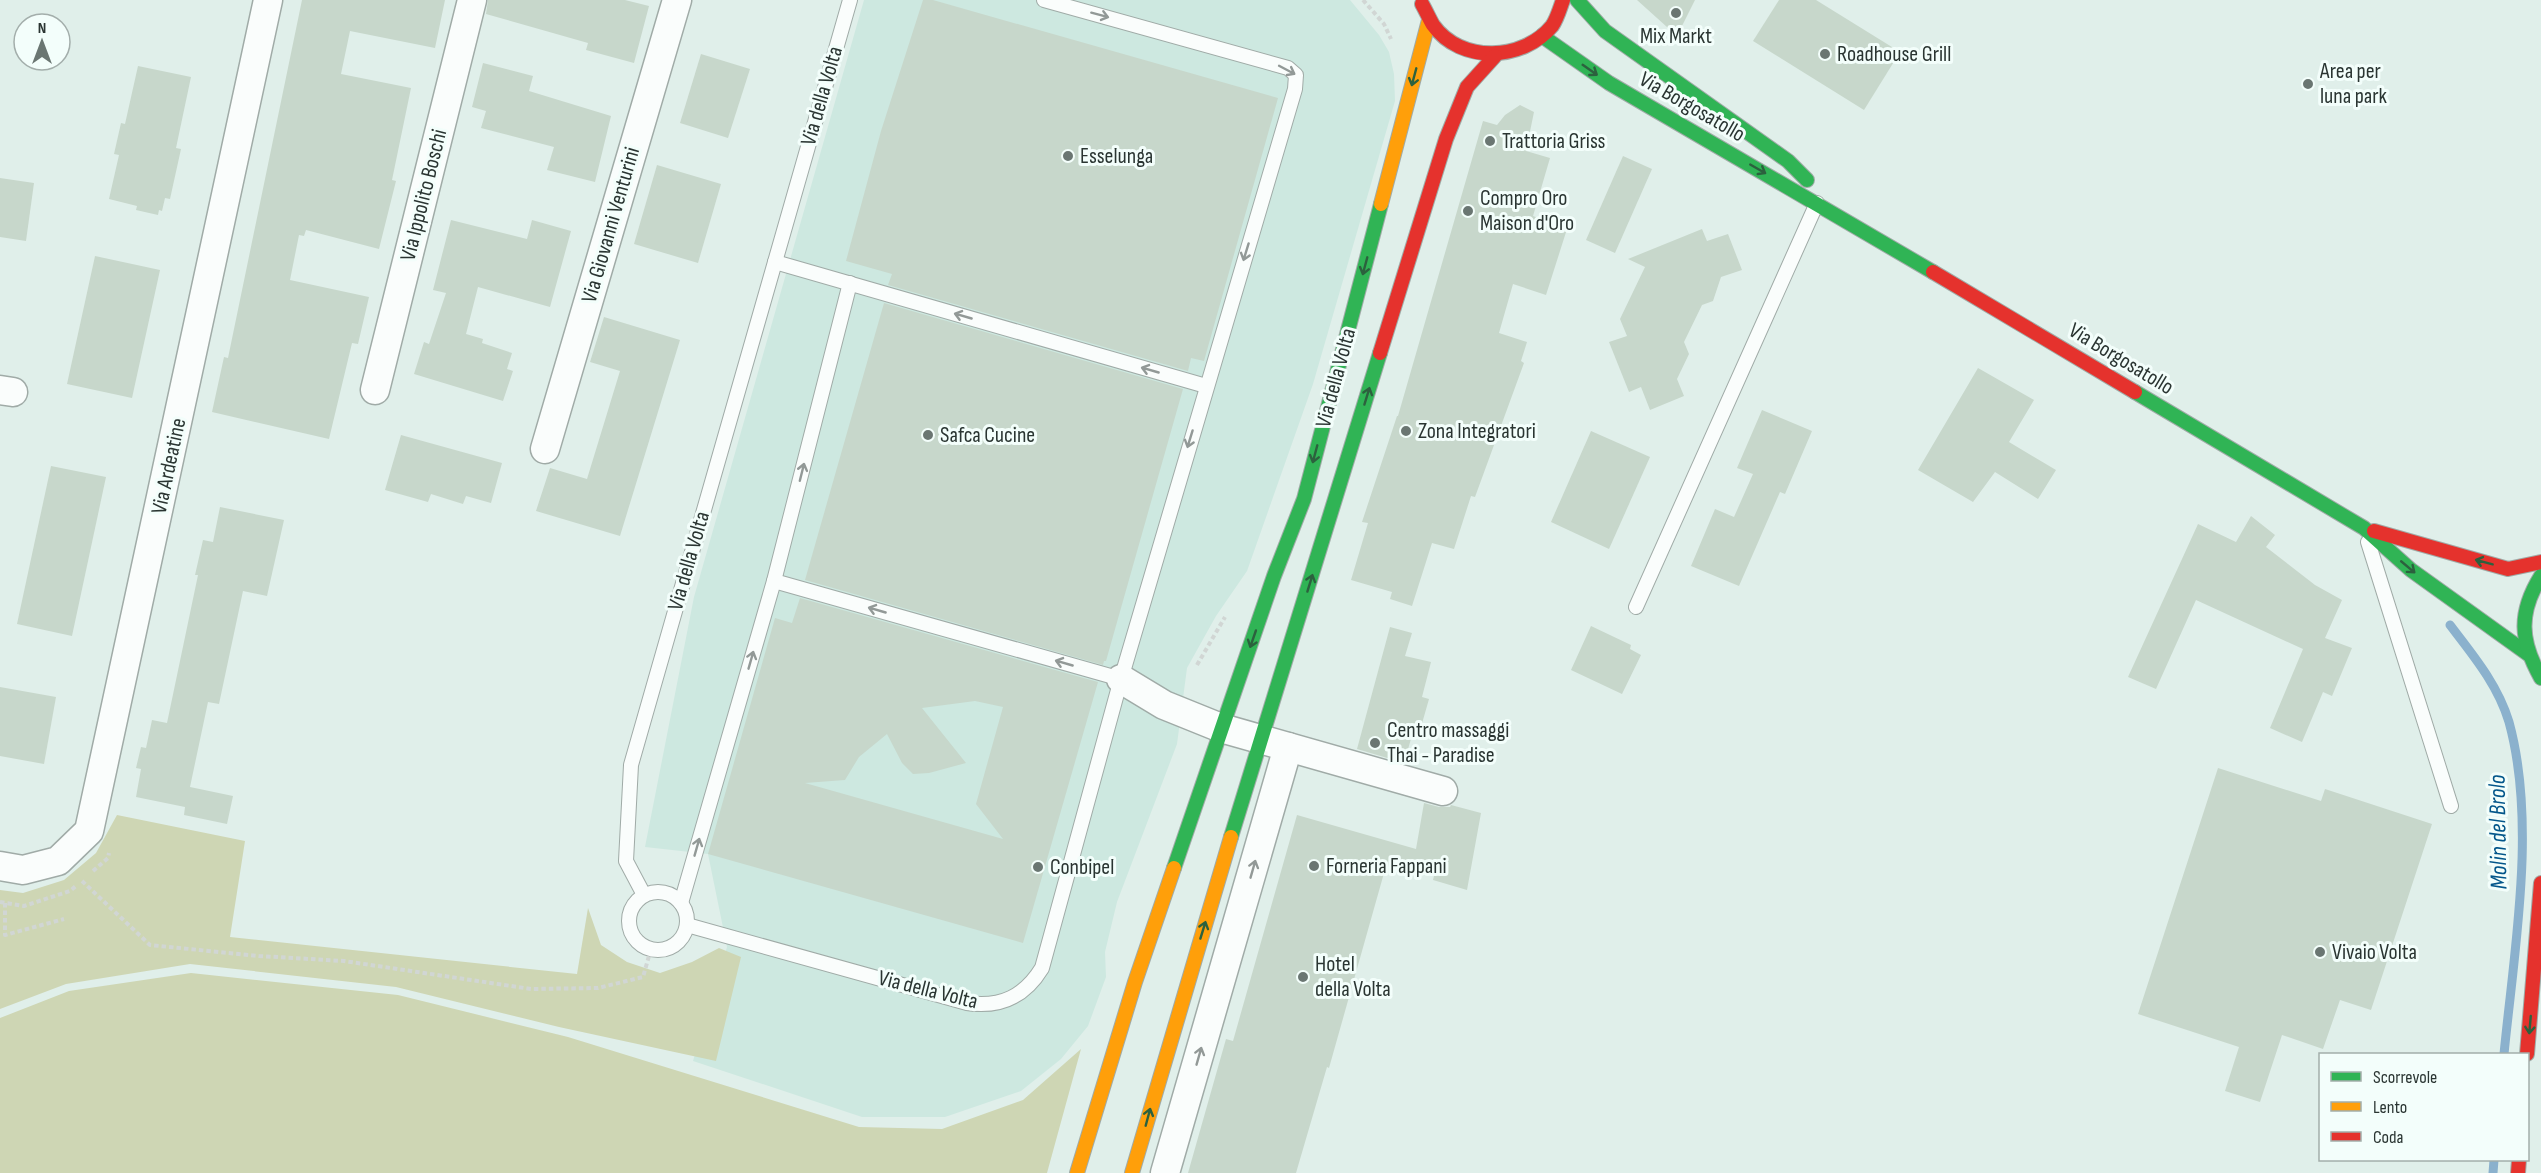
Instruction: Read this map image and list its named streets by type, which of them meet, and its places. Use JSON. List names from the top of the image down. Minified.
{"streets":{"main road":["Via della Volta","Via Borgosatollo"],"street":["Via Ippolito Boschi","Via Giovanni Venturini","Via Ardeatine"]},"water":["Molin del Brolo"],"places":["Mix Markt","Roadhouse Grill","Area per luna park","Trattoria Griss","Esselunga","Compro Oro Maison d'Oro","Zona Integratori","Safca Cucine","Centro massaggi Thai - Paradise","Forneria Fappani","Conbipel","Vivaio Volta","Hotel della Volta"],"legend":["Scorrevole","Lento","Coda"],"north":"top"}
